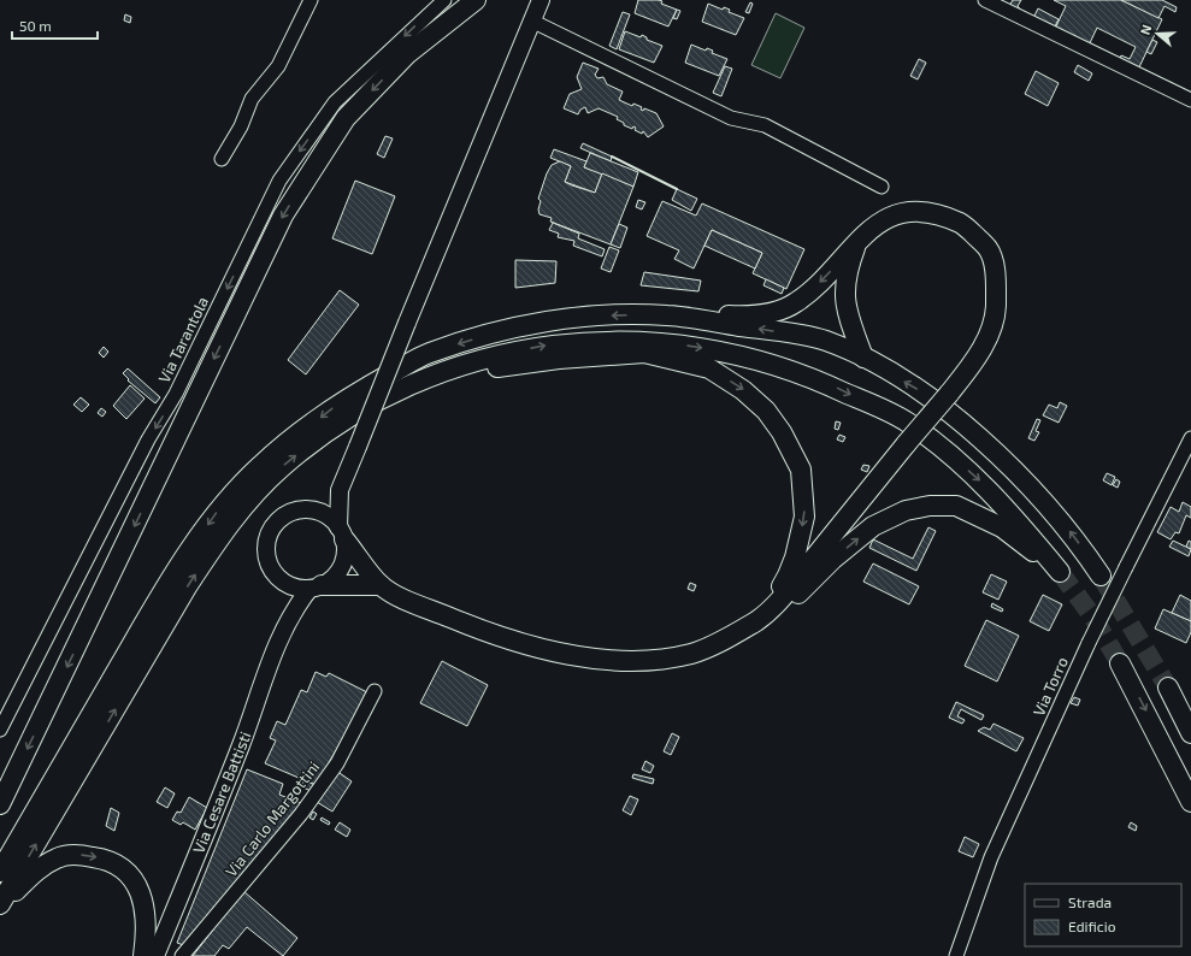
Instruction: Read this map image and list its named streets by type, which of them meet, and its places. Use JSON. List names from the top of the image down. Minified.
{"streets":{"main road":["Via Cesare Battisti"],"street":["Via Tarantola","Via Torro","Via Carlo Margottini"]},"one_way":["Via Tarantola"],"legend":["Strada","Edificio"],"scale_bar":"50 m","north":"left"}
